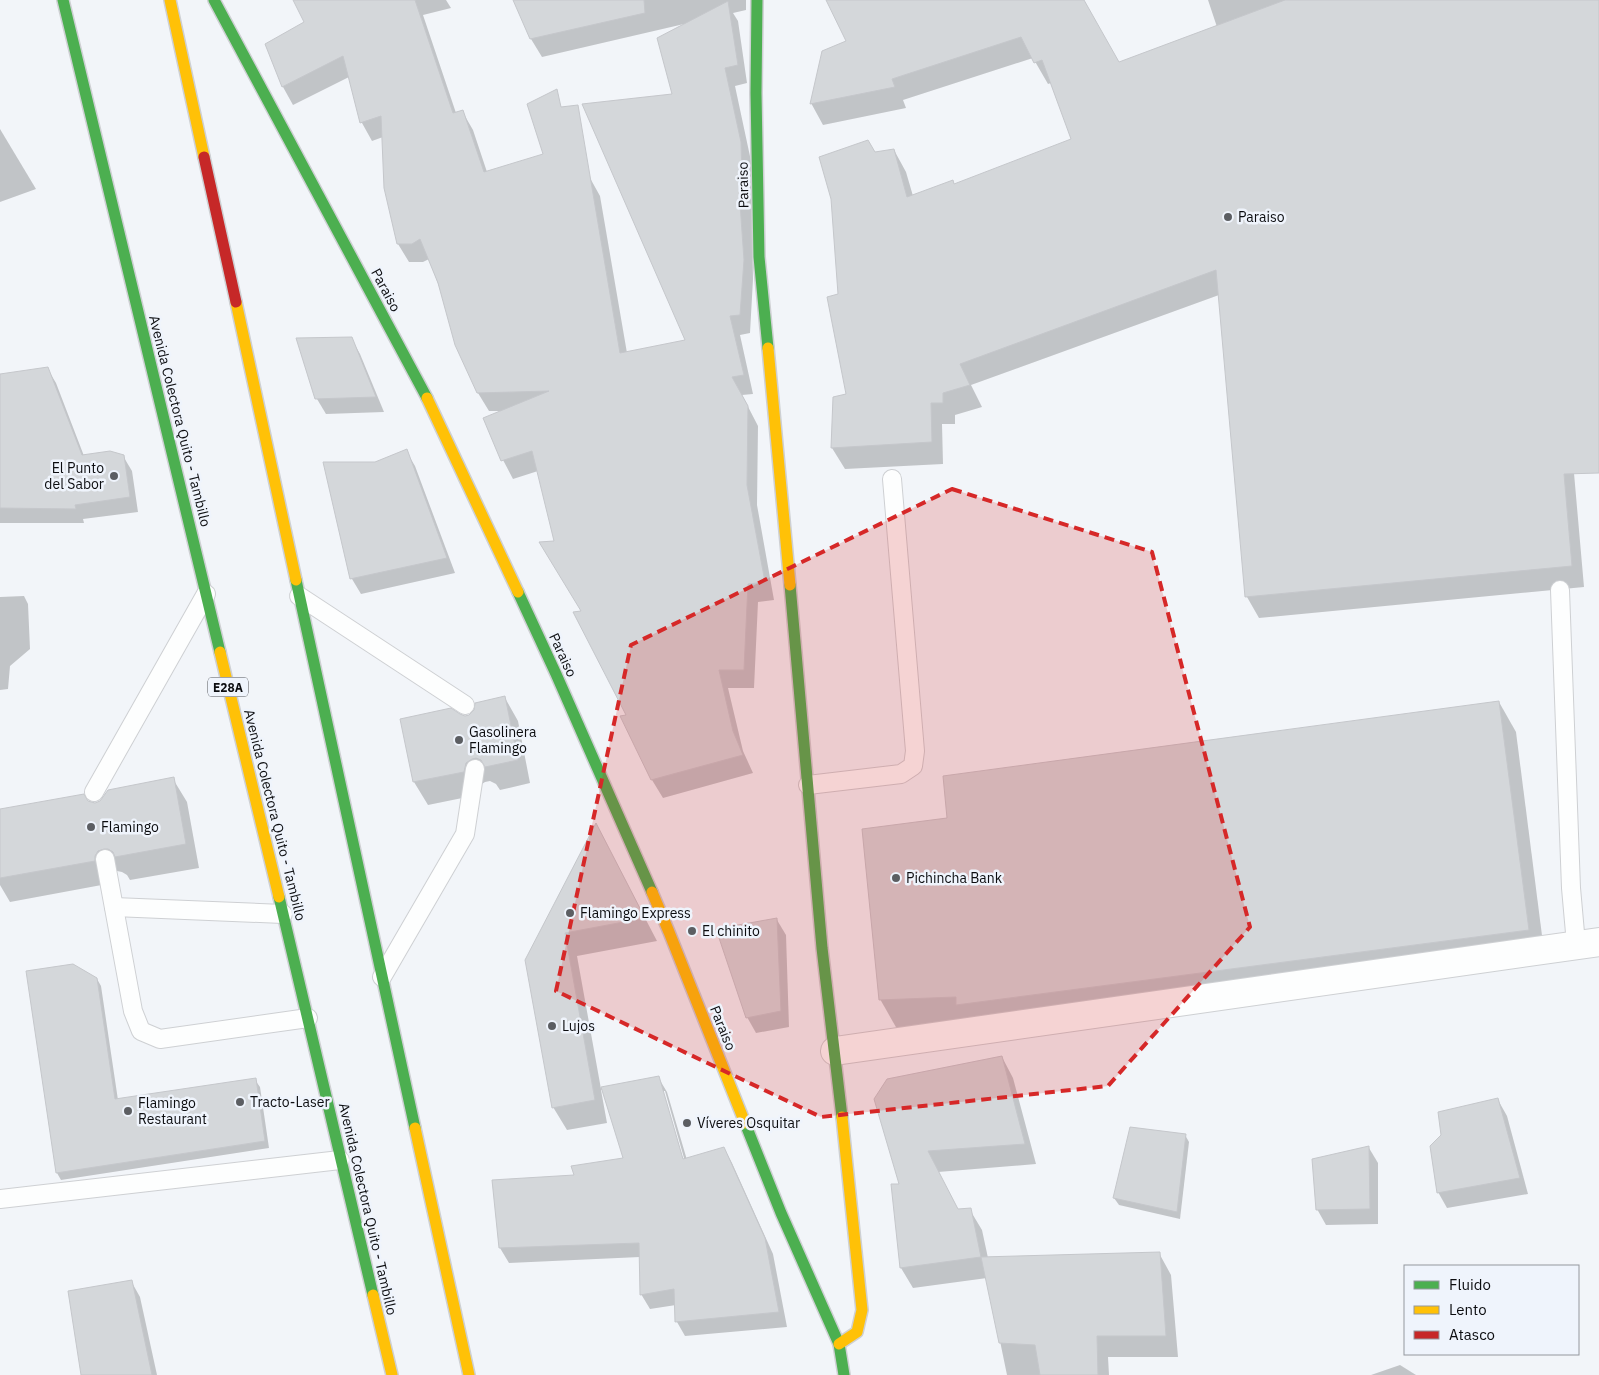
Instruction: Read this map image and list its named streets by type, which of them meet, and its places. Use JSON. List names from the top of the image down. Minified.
{"streets":{"main road":["Paraiso","Avenida Colectora Quito - Tambillo","E28A"]},"places":["Paraiso","El Punto del Sabor","Gasolinera Flamingo","Flamingo","Pichincha Bank","Flamingo Express","El chinito","Lujos","Tracto-Laser","Flamingo Restaurant","Víveres Osquitar"],"legend":["Fluido","Lento","Atasco"]}
